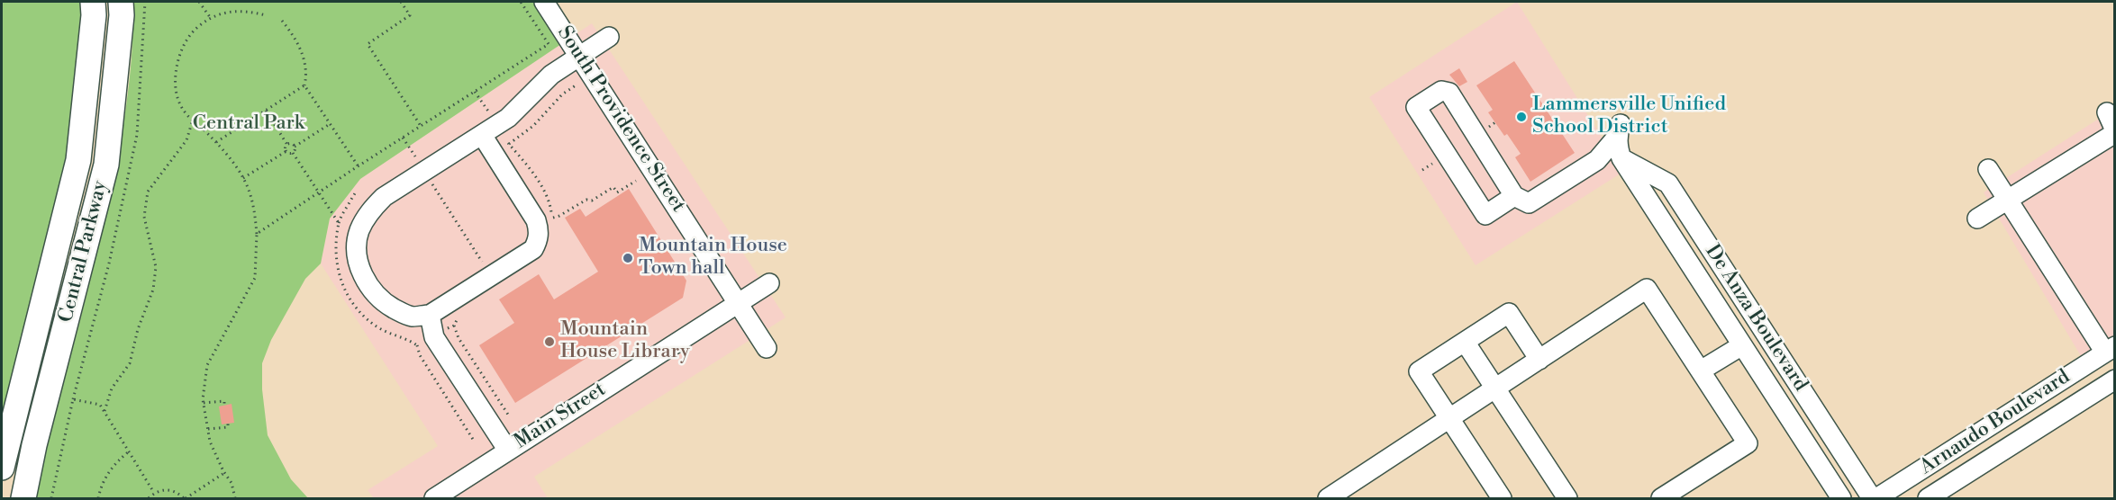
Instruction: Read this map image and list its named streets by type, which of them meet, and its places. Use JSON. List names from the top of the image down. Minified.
{"streets":{"main road":["Central Parkway"],"street":["South Providence Street","De Anza Boulevard","Main Street","Arnaudo Boulevard"]},"crossings":[["South Providence Street","Main Street"]],"parks":["Central Park"],"places":["Lammersville Unified School District","Mountain House Town hall","Mountain House Library"]}
